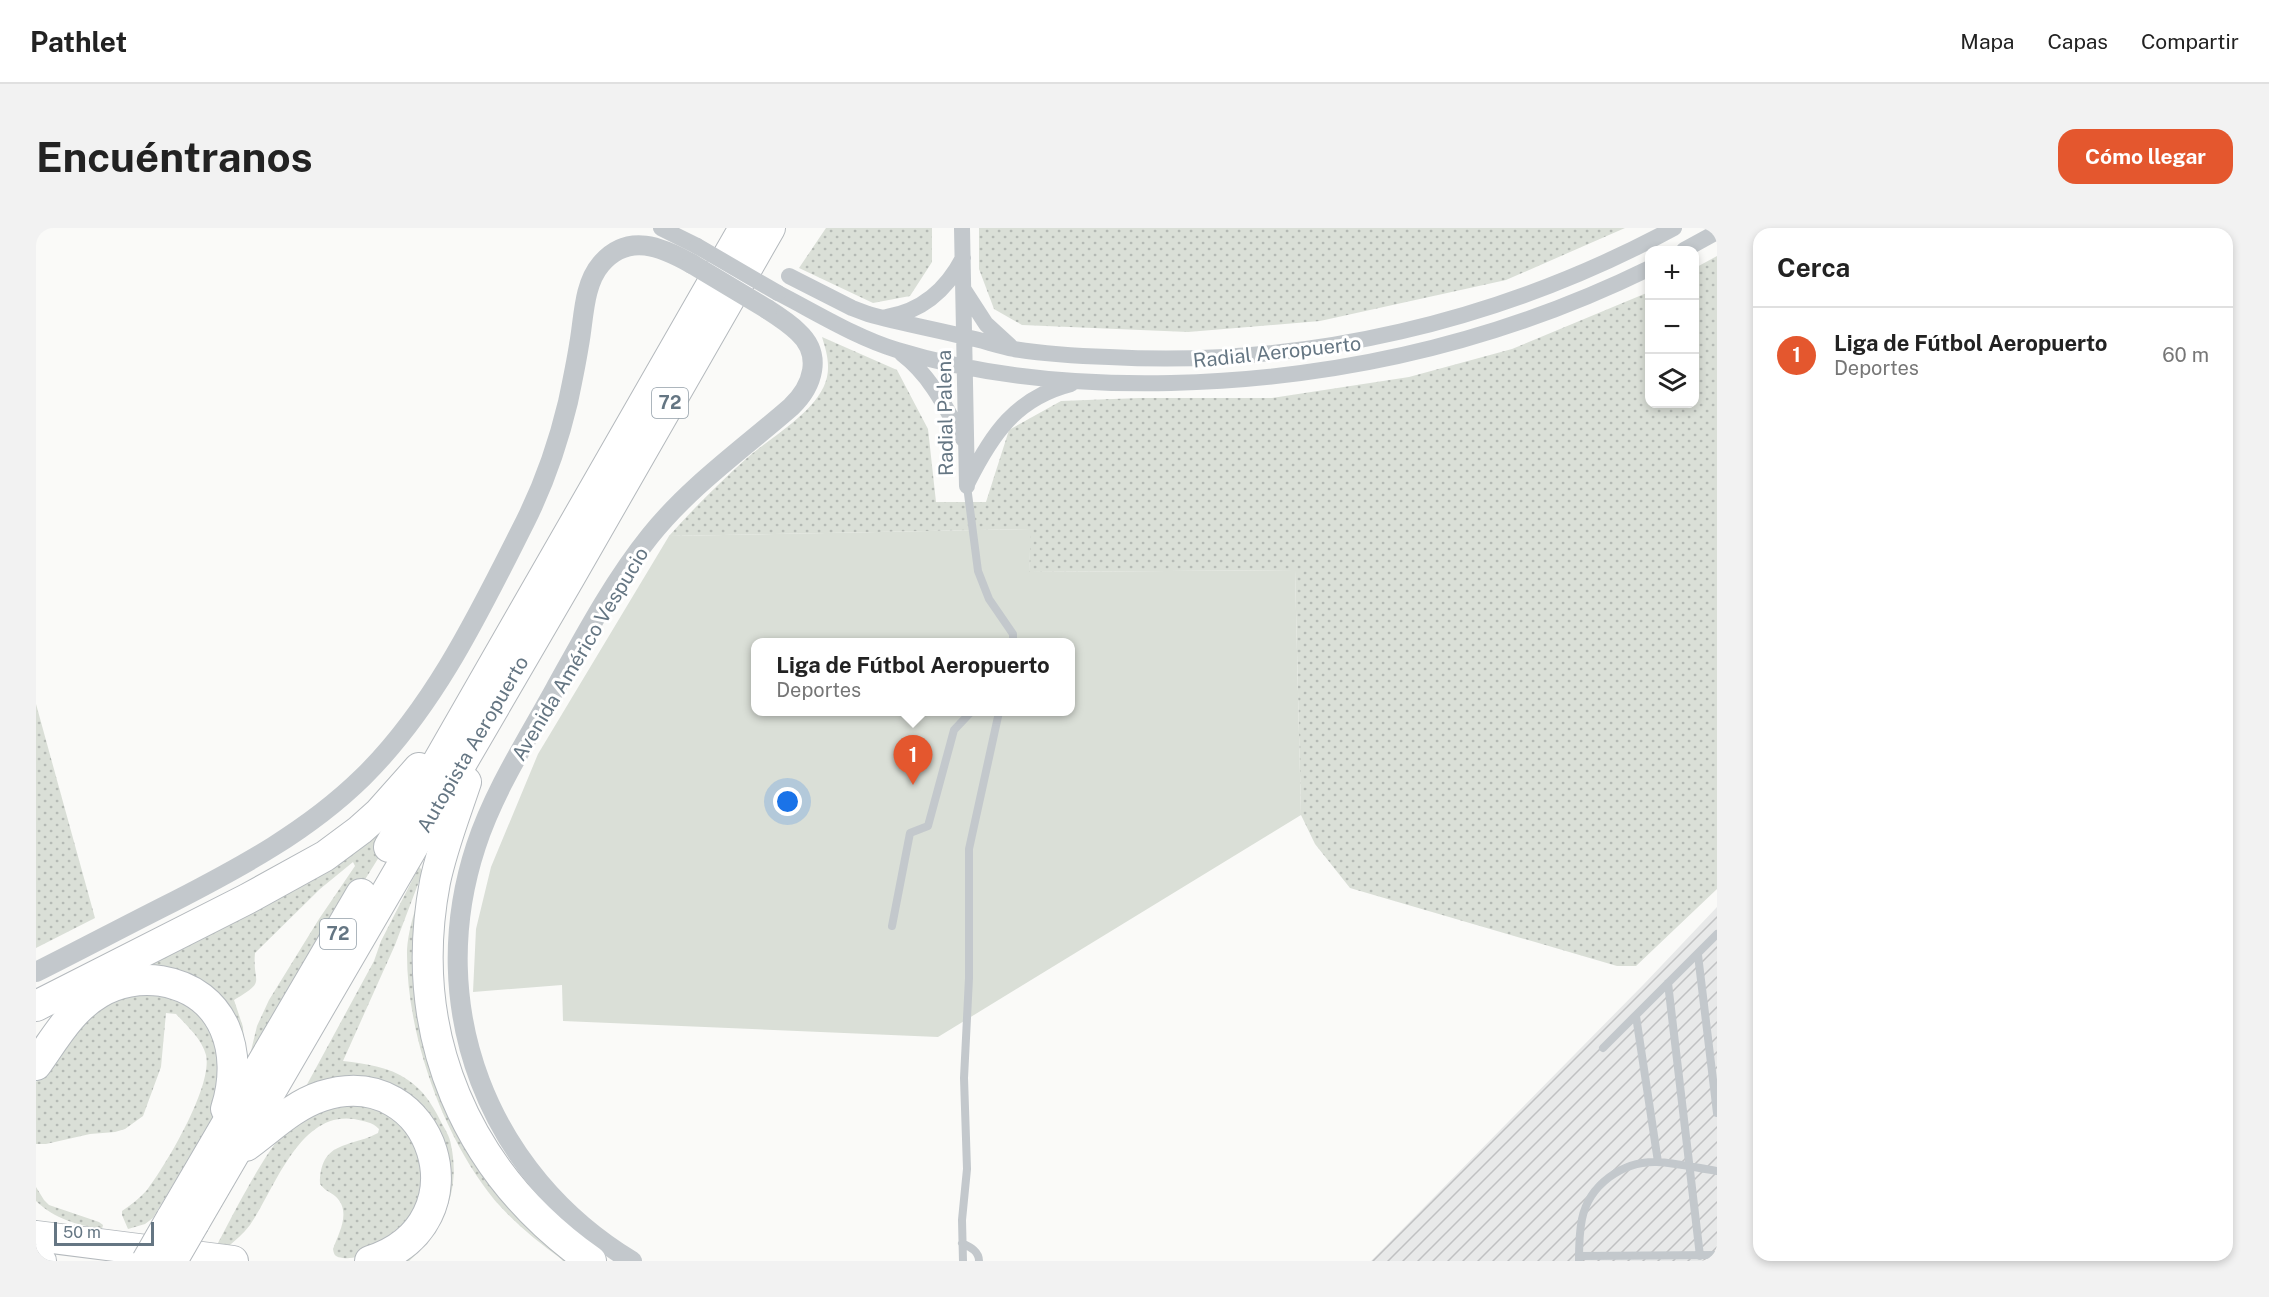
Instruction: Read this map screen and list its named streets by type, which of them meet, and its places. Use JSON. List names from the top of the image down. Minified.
{"streets":{"highway":["72","Autopista Aeropuerto"],"street":["Radial Aeropuerto","Radial Palena","Avenida Américo Vespucio"]},"crossings":[["Radial Aeropuerto","Radial Palena"],["Radial Aeropuerto","Avenida Américo Vespucio"]],"scale_bar":"50 m","page":{"header":"Pathlet","nav":["Mapa","Capas","Compartir"],"buttons":"Cómo llegar","title":"Encuéntranos","heading":"Cerca","map_buttons":["+","−"],"list":[{"mark":"1","name":"Liga de Fútbol Aeropuerto","note":"Deportes","value":"60 m"}],"popup":["Liga de Fútbol Aeropuerto","Deportes"],"pins":"1","scale":"50 m"}}
